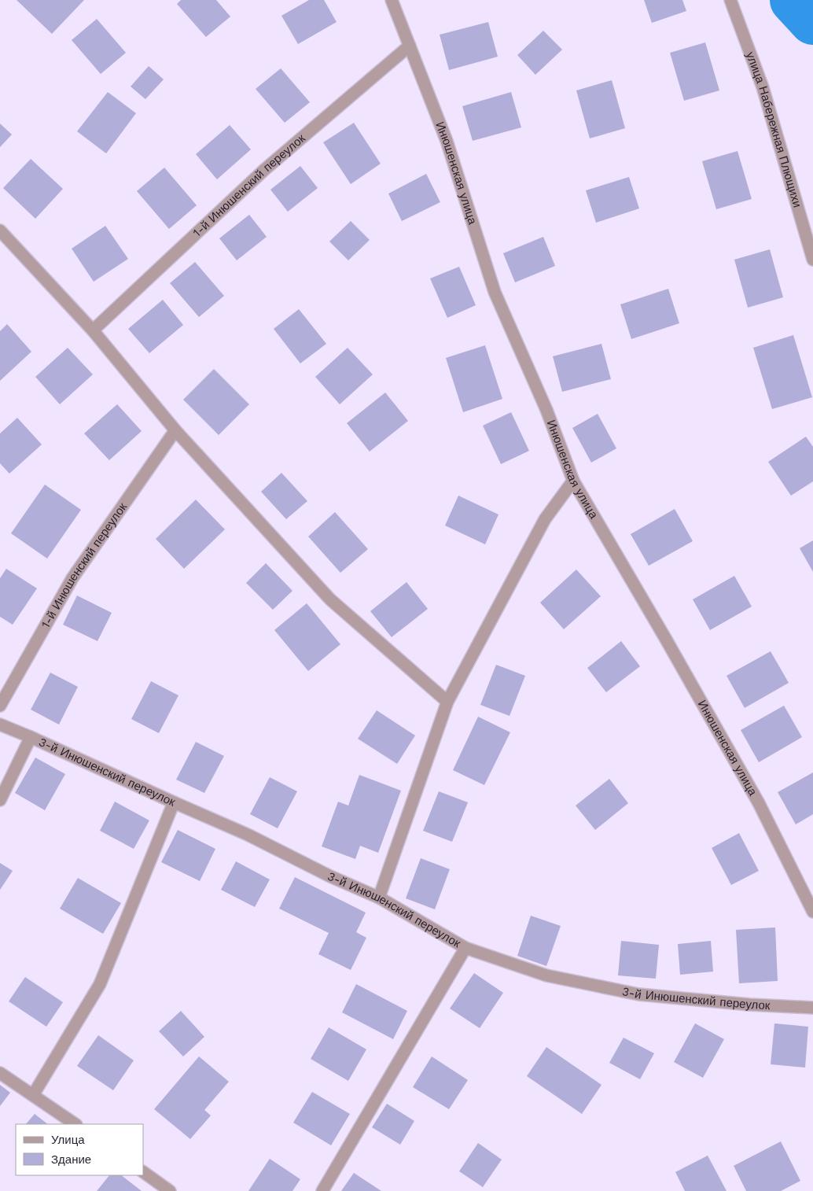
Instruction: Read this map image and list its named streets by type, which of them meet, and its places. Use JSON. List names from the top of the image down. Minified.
{"streets":{"street":["улица Набережная Плющихи","Инюшенская улица","1-й Инюшенский переулок","3-й Инюшенский переулок"]},"crossings":[["Инюшенская улица","1-й Инюшенский переулок"]],"legend":["Улица","Здание"]}
